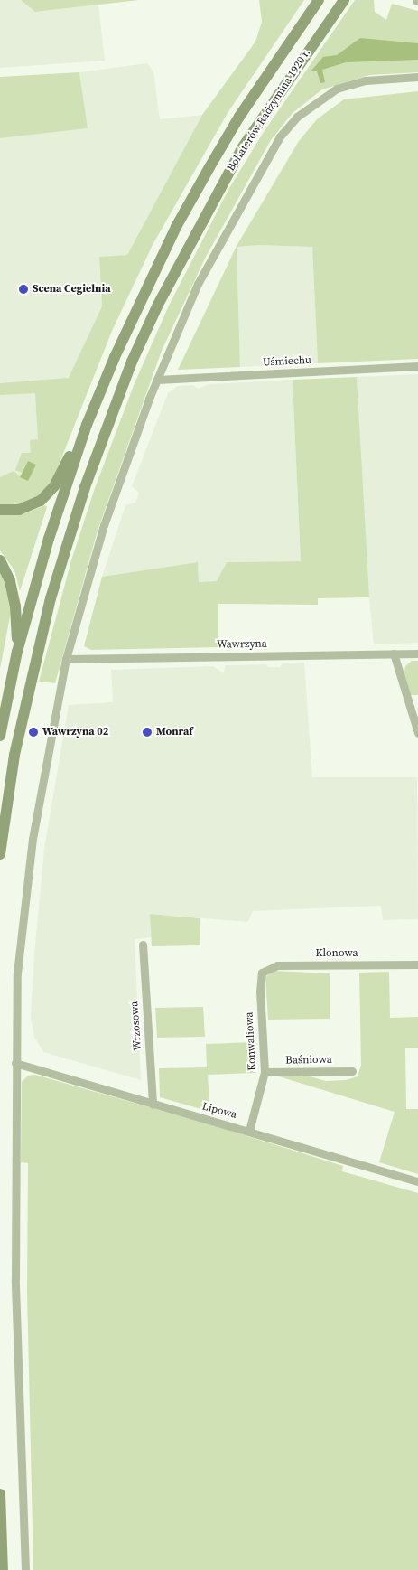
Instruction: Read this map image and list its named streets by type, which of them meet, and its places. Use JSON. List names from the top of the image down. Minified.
{"streets":{"main road":["Bohaterów Radzymina 1920 r."],"street":["Uśmiechu","Wawrzyna","Klonowa","Wrzosowa","Konwaliowa","Baśniowa","Lipowa"]},"crossings":[["Klonowa","Konwaliowa"],["Wrzosowa","Lipowa"],["Konwaliowa","Baśniowa"],["Konwaliowa","Lipowa"]],"places":["Scena Cegielnia","Wawrzyna 02","Monraf"]}
